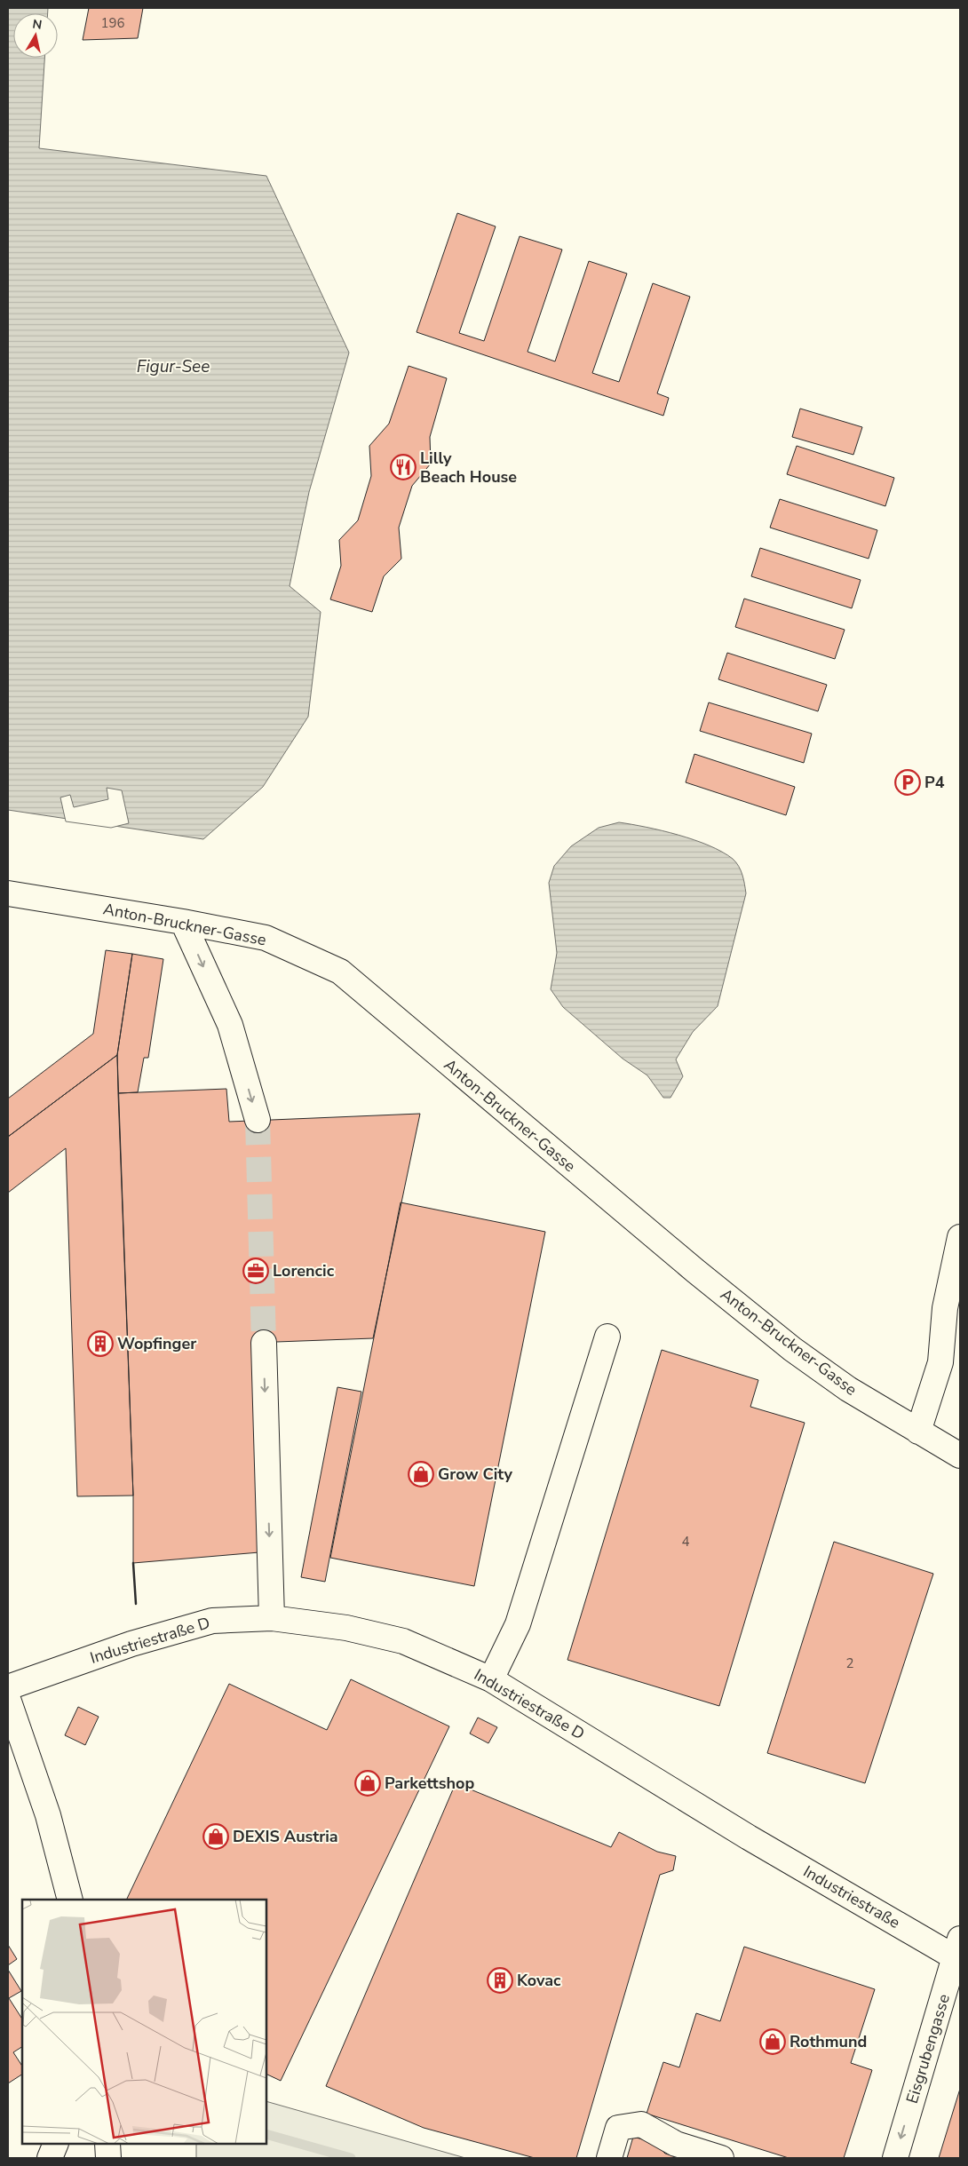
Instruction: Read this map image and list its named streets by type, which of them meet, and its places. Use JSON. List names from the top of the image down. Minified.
{"streets":{"street":["Anton-Bruckner-Gasse","Industriestraße D","Industriestraße","Eisgrubengasse"]},"crossings":[["Industriestraße D","Industriestraße"],["Industriestraße","Eisgrubengasse"]],"one_way":["Eisgrubengasse"],"water":["Figur-See"],"places":{"restaurant":["Lilly Beach House"],"parking":["P4"],"office":["Lorencic"],"building":["Wopfinger","Kovac"],"shop":["Grow City","Parkettshop","DEXIS Austria","Rothmund"]},"house_numbers":["196","4","2"],"north":"top"}
